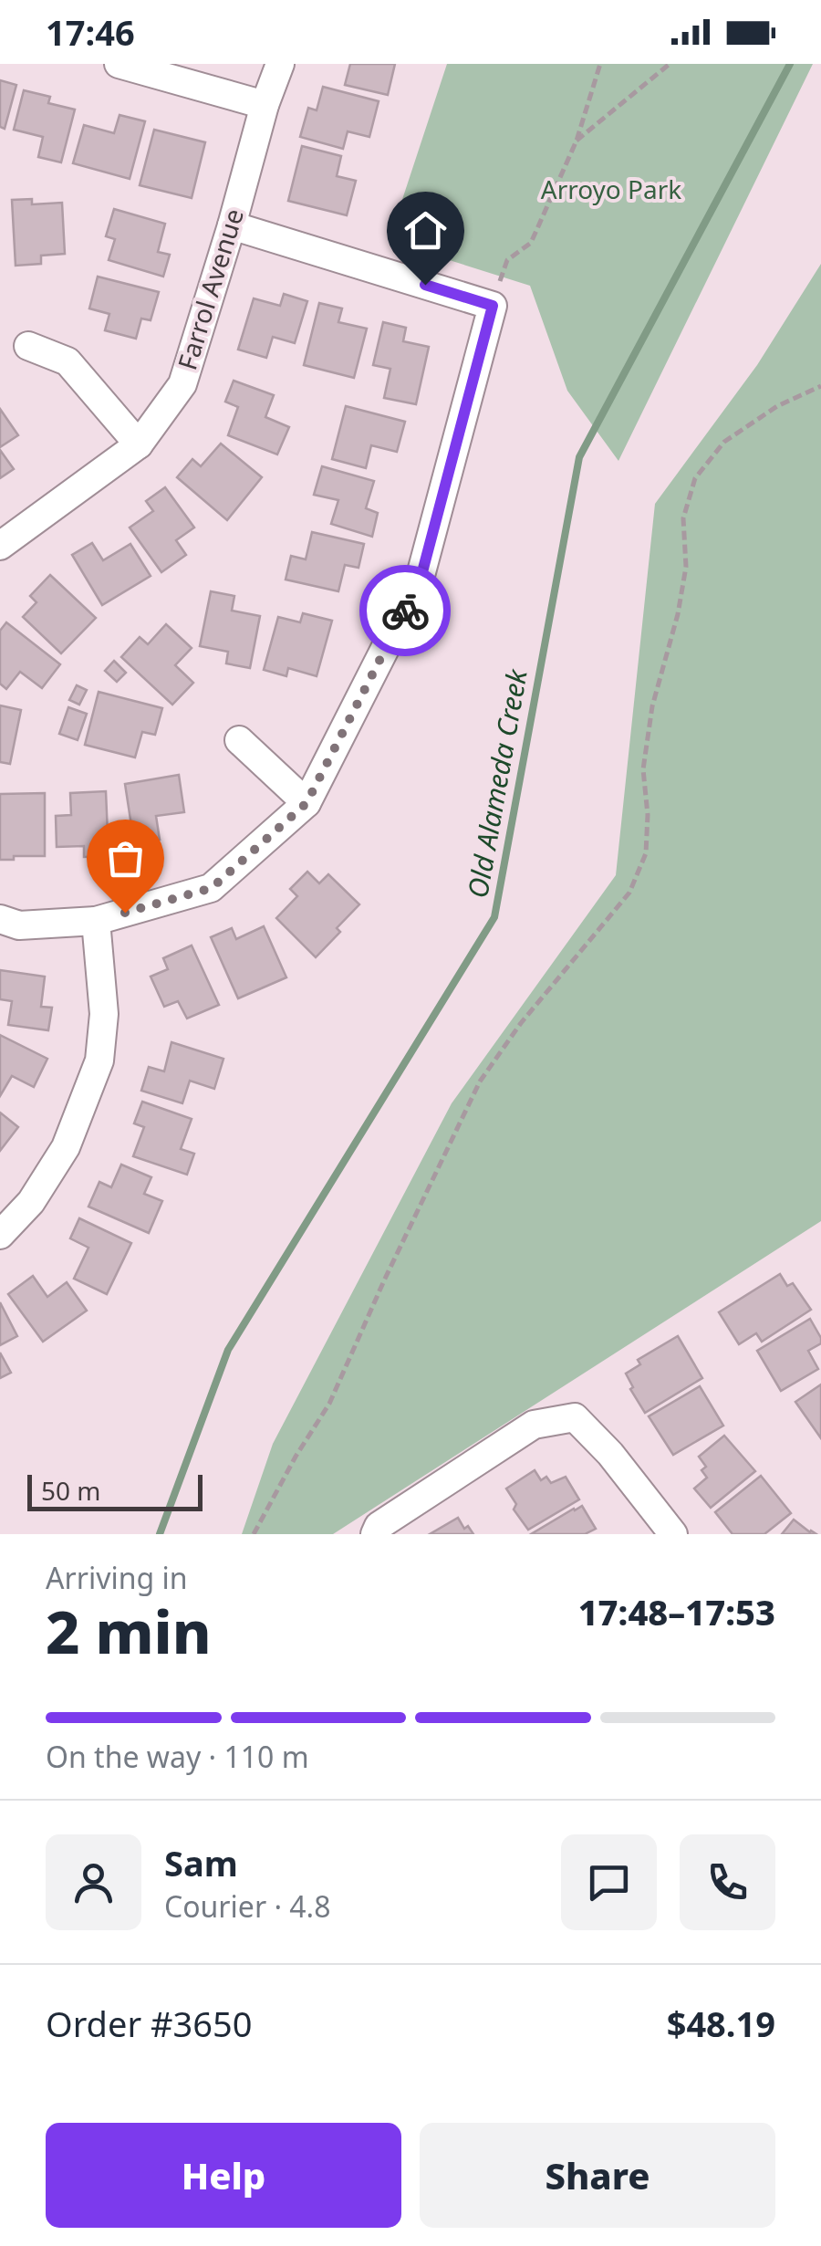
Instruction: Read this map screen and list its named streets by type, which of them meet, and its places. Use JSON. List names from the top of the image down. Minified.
{"streets":{"street":["Farrol Avenue"]},"water":["Old Alameda Creek"],"parks":["Arroyo Park"],"scale_bar":"50 m","page":{"status":"17:46","scale":"50 m","heading":["2 min","Arriving in","17:48–17:53"],"panel":["Sam","Courier · 4.8","Order #3650","$48.19"],"bar":"On the way · 110 m","buttons":["Help","Share"]}}
